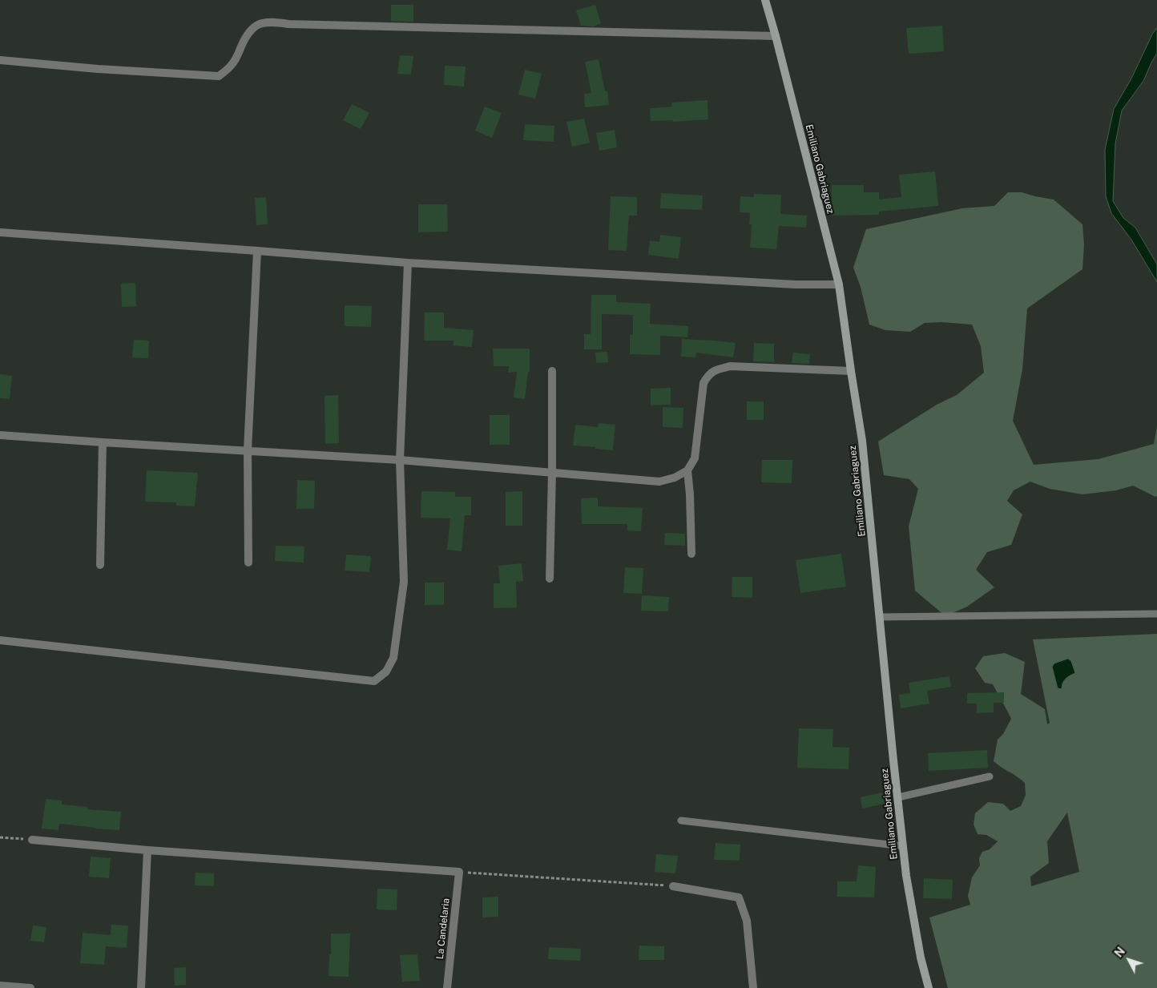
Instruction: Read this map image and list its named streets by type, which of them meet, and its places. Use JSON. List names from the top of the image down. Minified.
{"streets":{"main road":["Emiliano Gabriaguez"],"street":["La Candelaria"]},"north":"top left"}
